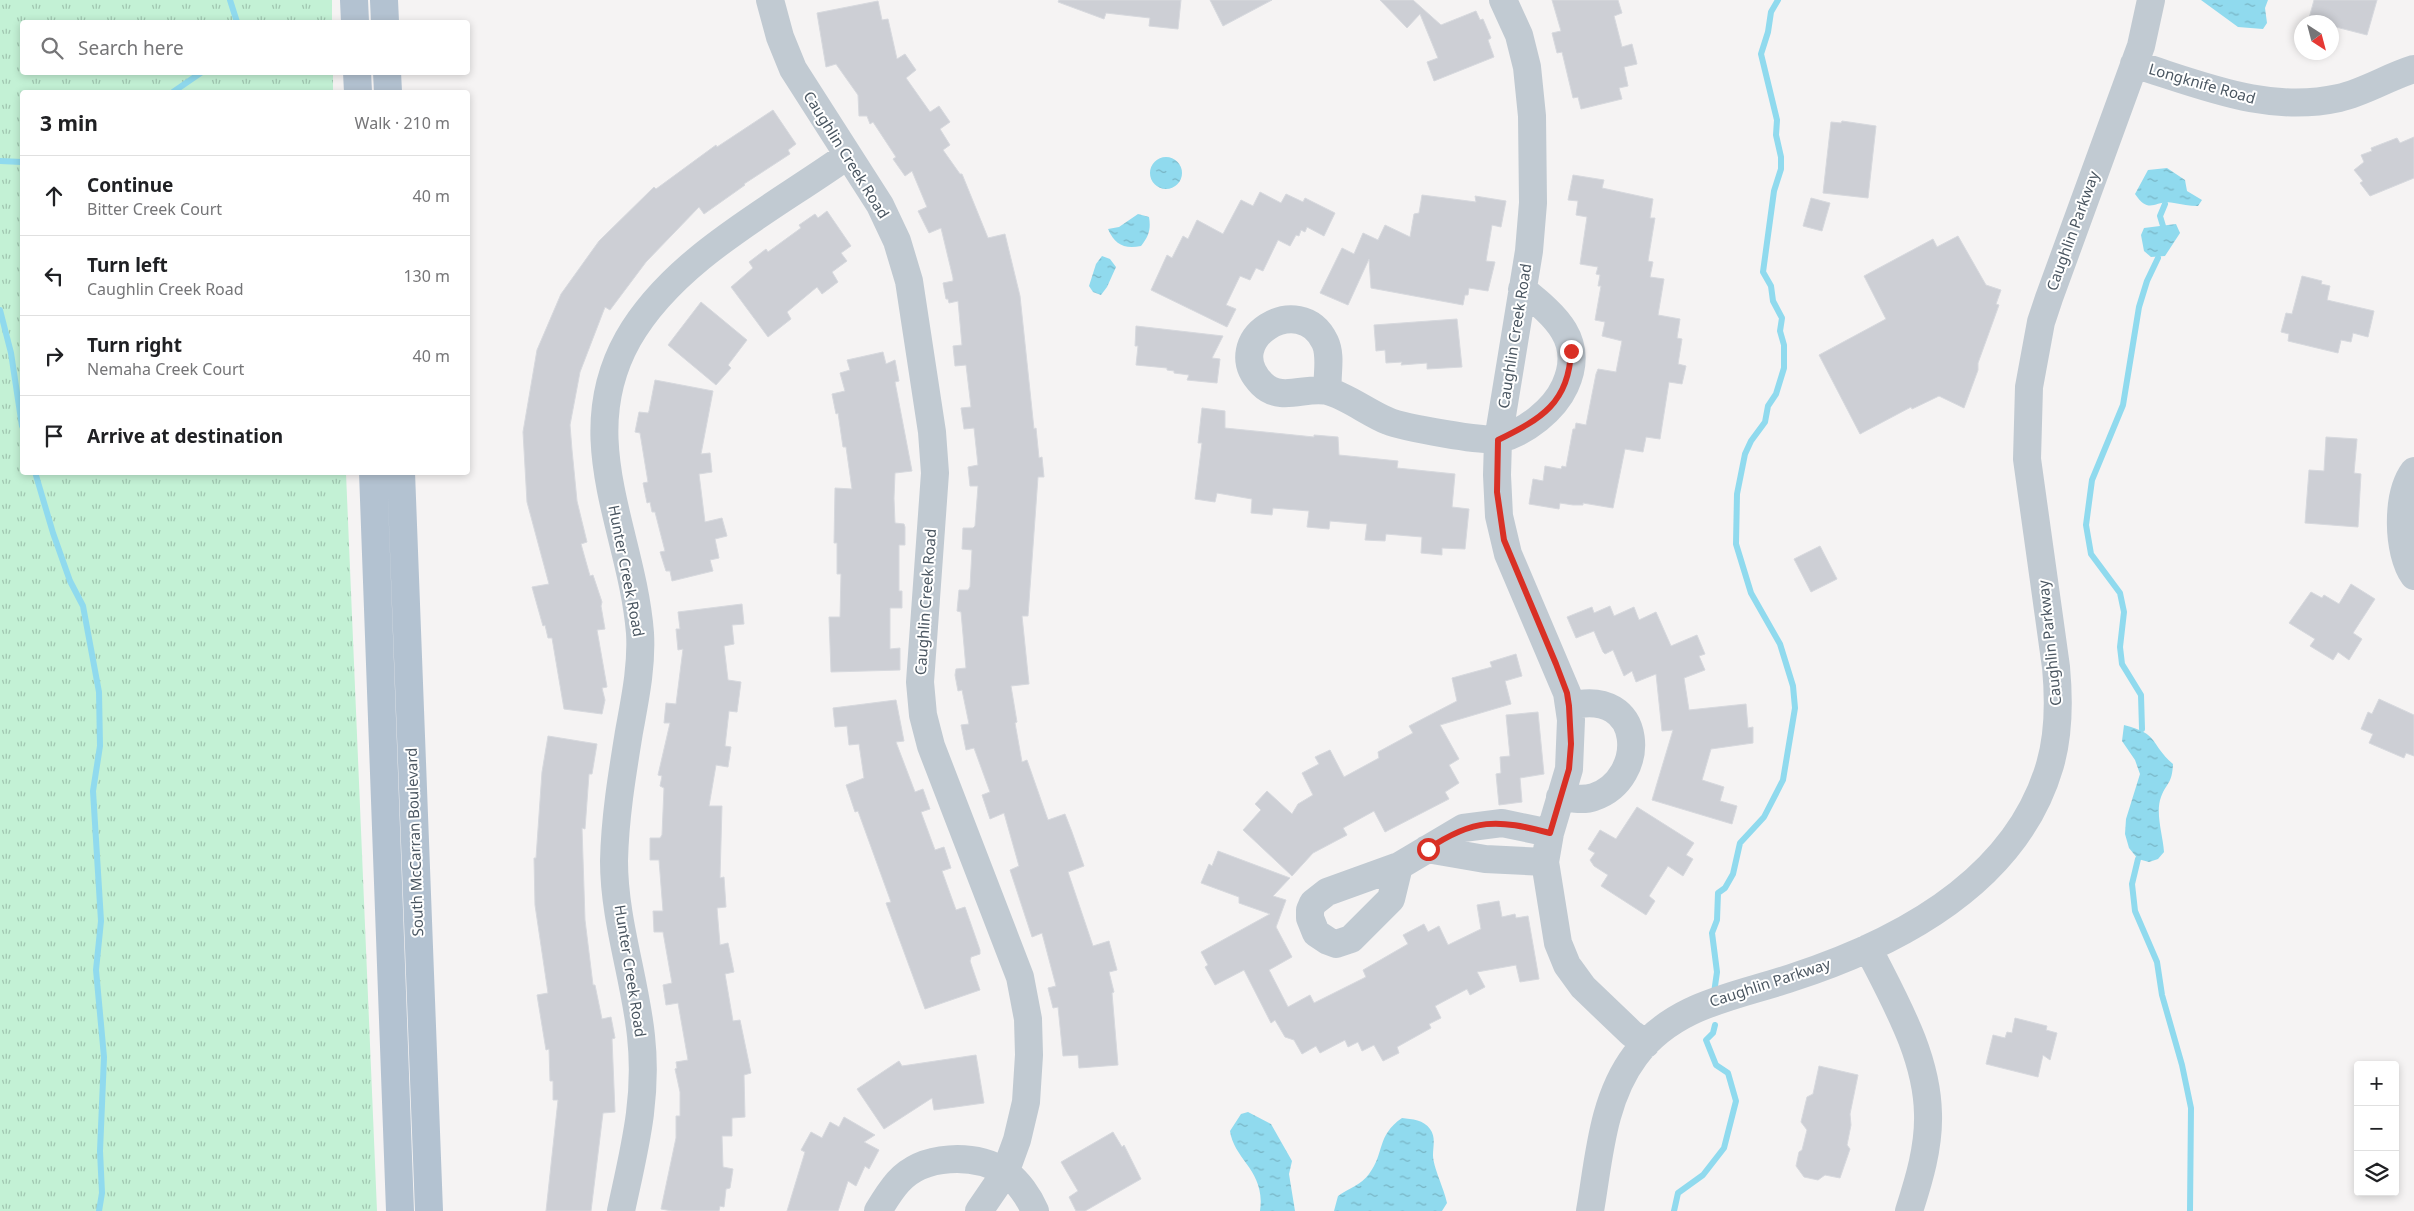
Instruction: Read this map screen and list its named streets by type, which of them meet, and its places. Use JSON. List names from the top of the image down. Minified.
{"streets":{"main road":["South McCarran Boulevard"],"street":["Longknife Road","Caughlin Creek Road","Caughlin Parkway","Hunter Creek Road"]},"crossings":[["Longknife Road","Caughlin Parkway"],["Caughlin Creek Road","Caughlin Parkway"],["Caughlin Creek Road","Hunter Creek Road"]],"north":"bottom right","page":{"search":"Search here","heading":["3 min","Walk · 210 m"],"list":[["Continue","Bitter Creek Court","40 m"],["Turn left","Caughlin Creek Road","130 m"],["Turn right","Nemaha Creek Court","40 m"],"Arrive at destination"],"map_buttons":["+","−"]}}
